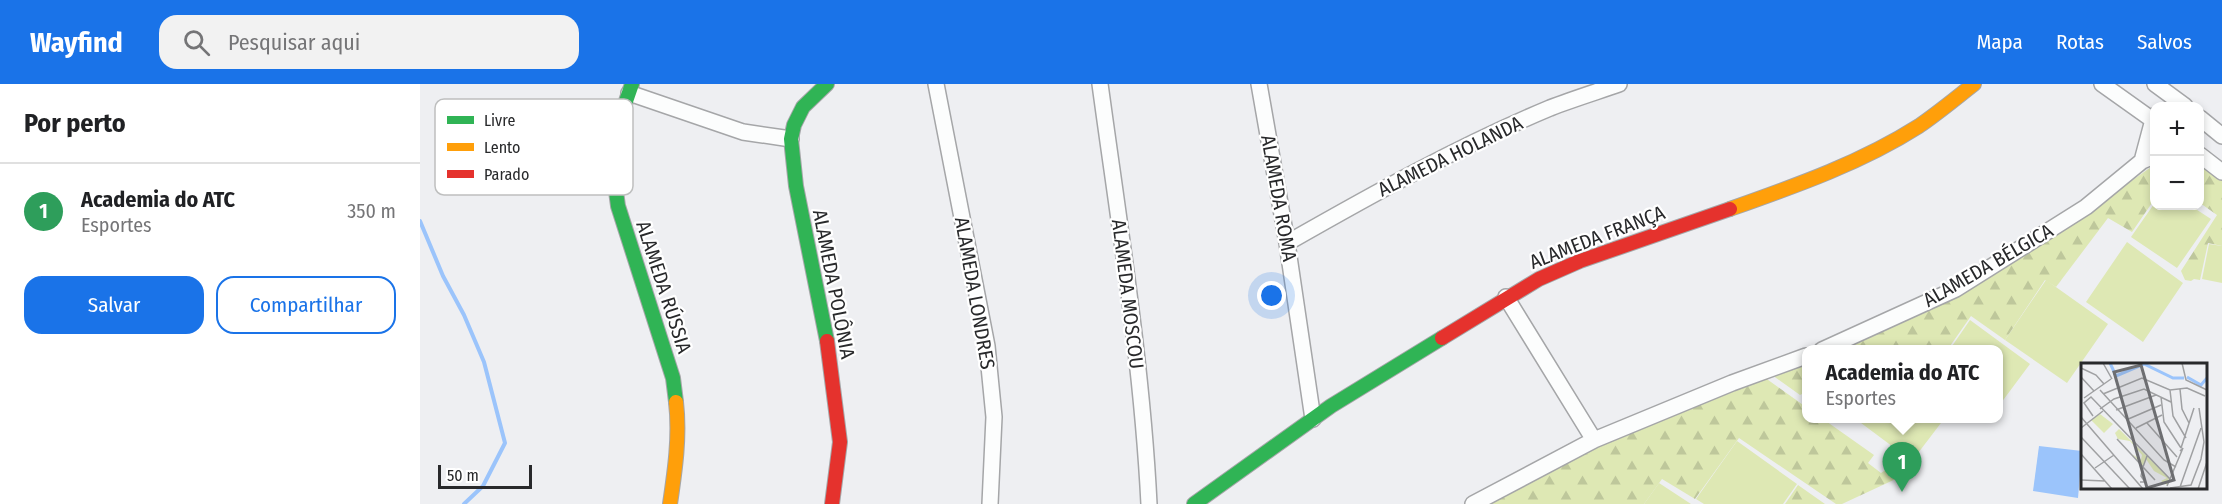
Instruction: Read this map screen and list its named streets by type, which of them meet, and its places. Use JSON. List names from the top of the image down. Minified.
{"streets":{"street":["ALAMEDA HOLANDA","ALAMEDA ROMA","ALAMEDA FRANÇA","ALAMEDA BÉLGICA","ALAMEDA POLÔNIA","ALAMEDA RÚSSIA","ALAMEDA LONDRES","ALAMEDA MOSCOU"]},"crossings":[["ALAMEDA HOLANDA","ALAMEDA ROMA"],["ALAMEDA ROMA","ALAMEDA FRANÇA"]],"legend":["Livre","Lento","Parado"],"scale_bar":"50 m","page":{"header":"Wayfind","search":"Pesquisar aqui","nav":["Mapa","Rotas","Salvos"],"heading":"Por perto","map_buttons":["+","−"],"list":[{"mark":"1","name":"Academia do ATC","note":"Esportes","value":"350 m"}],"buttons":["Salvar","Compartilhar"],"popup":["Academia do ATC","Esportes"],"pins":"1","scale":"50 m"}}
